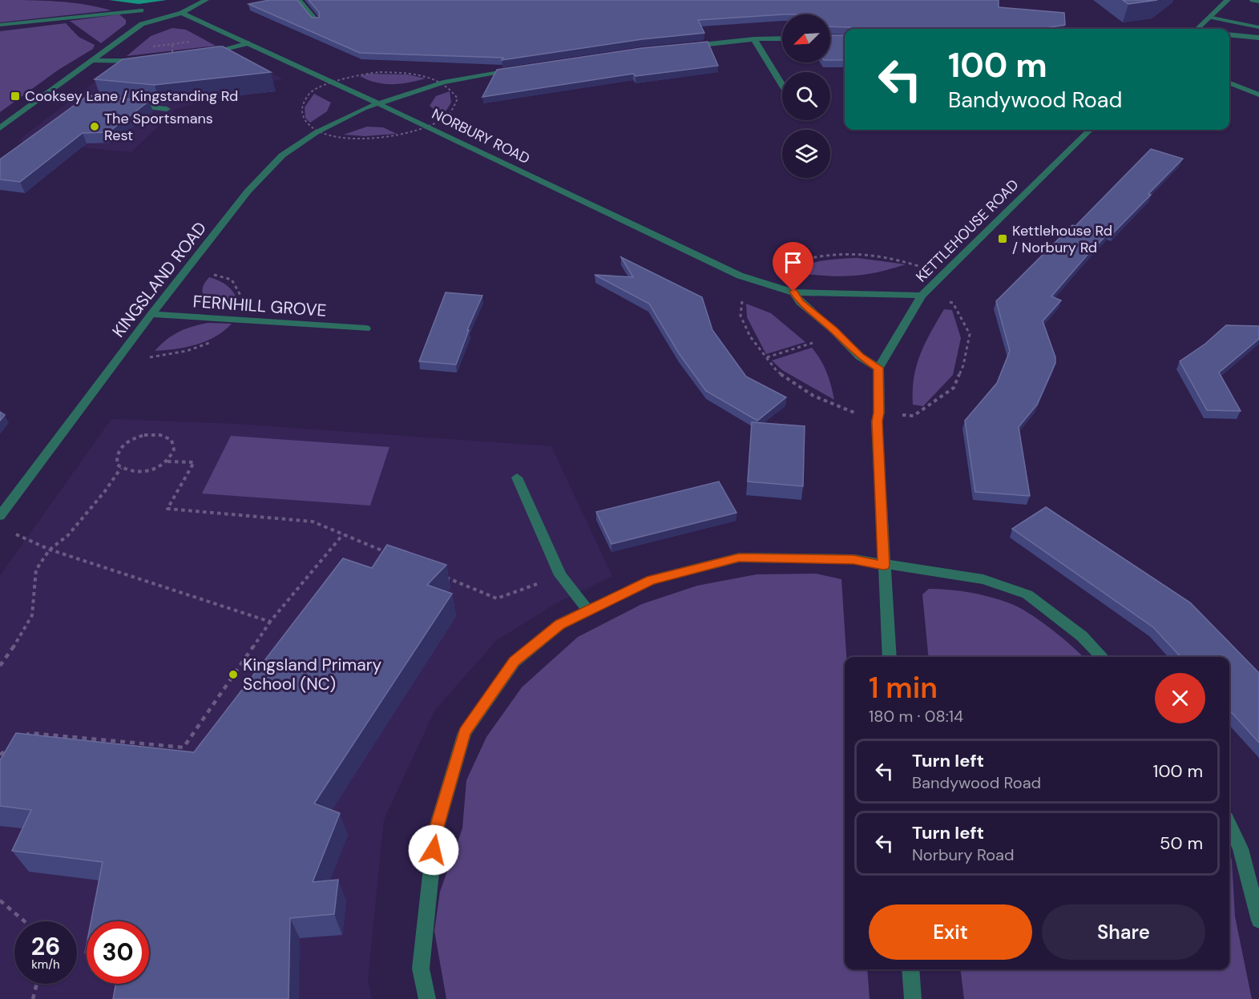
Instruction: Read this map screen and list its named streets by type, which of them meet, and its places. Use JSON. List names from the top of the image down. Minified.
{"streets":{"street":["NORBURY ROAD","KETTLEHOUSE ROAD","KINGSLAND ROAD","FERNHILL GROVE"]},"crossings":[["NORBURY ROAD","KETTLEHOUSE ROAD"],["NORBURY ROAD","KINGSLAND ROAD"],["KINGSLAND ROAD","FERNHILL GROVE"]],"places":{"transit":["Cooksey Lane / Kingstanding Rd","Kettlehouse Rd / Norbury Rd"],"other":["The Sportsmans Rest","Kingsland Primary School (NC)"]},"north":"bottom left","page":{"turn":["100 m","Bandywood Road"],"heading":["1 min","180 m · 08:14"],"list":[{"name":"Turn left","note":"Bandywood Road","value":"100 m"},{"name":"Turn left","note":"Norbury Road","value":"50 m"}],"buttons":["Exit","Share"],"speed":"26 km/h","limit":"30"}}
